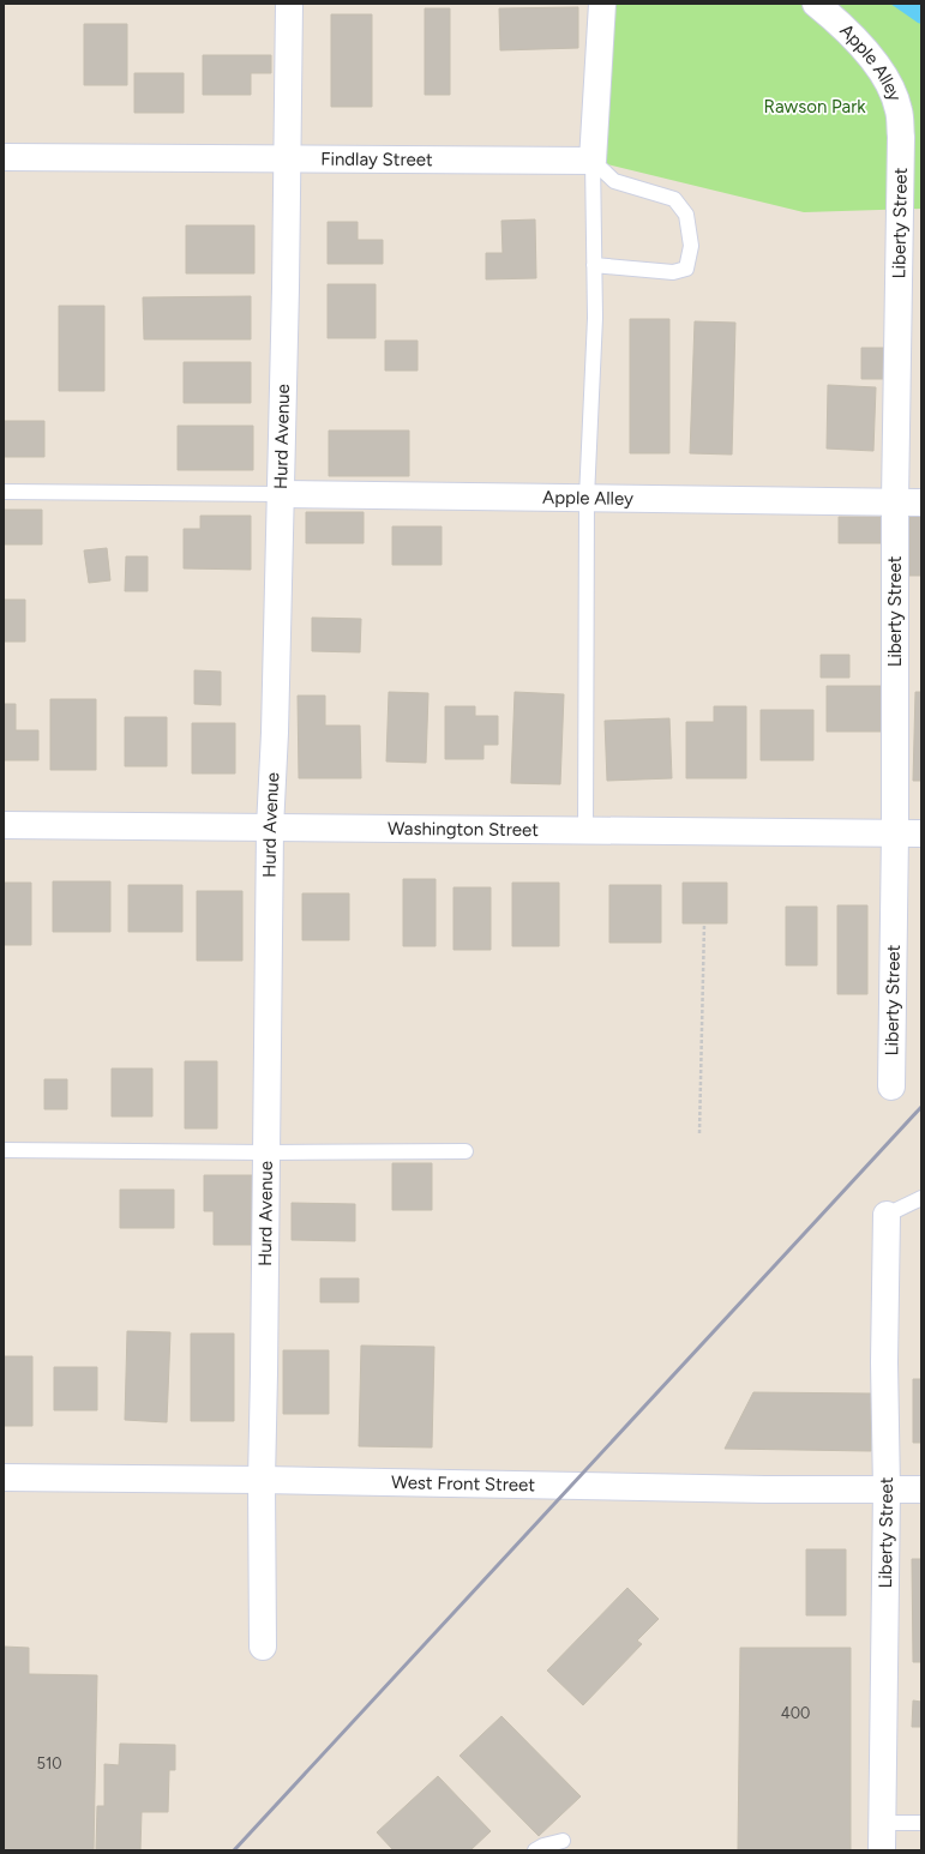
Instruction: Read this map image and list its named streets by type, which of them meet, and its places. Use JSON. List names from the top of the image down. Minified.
{"streets":{"street":["Apple Alley","Findlay Street","Liberty Street","Hurd Avenue","Washington Street","West Front Street"]},"crossings":[["Apple Alley","Liberty Street"],["Apple Alley","Hurd Avenue"],["Findlay Street","Hurd Avenue"],["Liberty Street","Washington Street"],["Liberty Street","West Front Street"],["Hurd Avenue","Washington Street"],["Hurd Avenue","West Front Street"]],"parks":["Rawson Park"],"house_numbers":["400","510"]}
